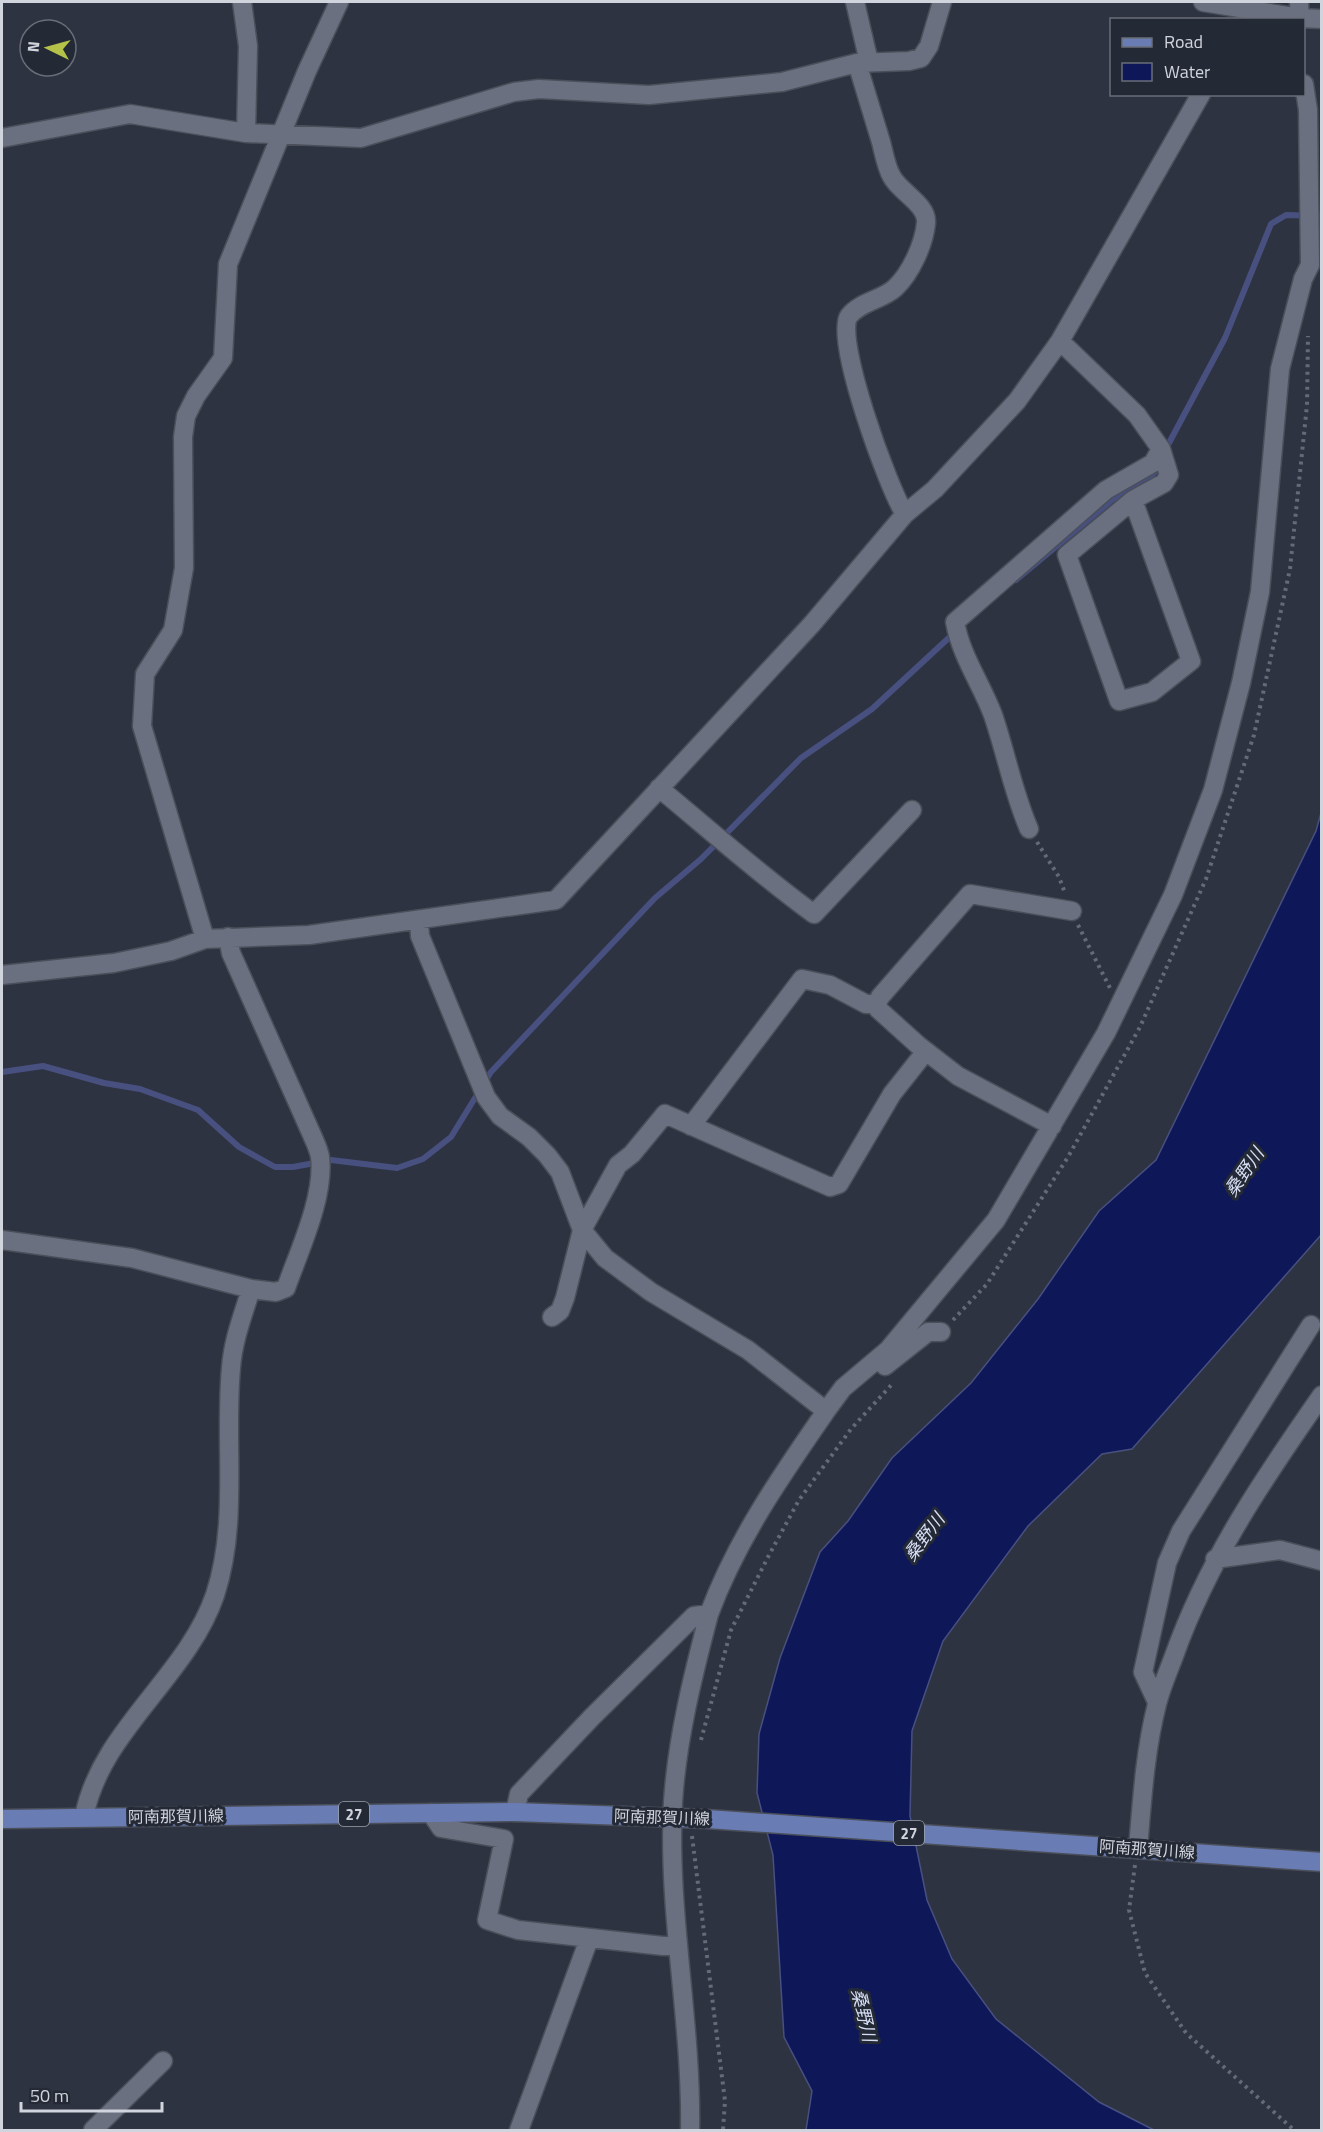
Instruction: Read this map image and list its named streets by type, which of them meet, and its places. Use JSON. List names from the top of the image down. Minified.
{"streets":{"main road":["27","阿南那賀川線"]},"water":["桑野川"],"legend":["Road","Water"],"scale_bar":"50 m","north":"left"}
